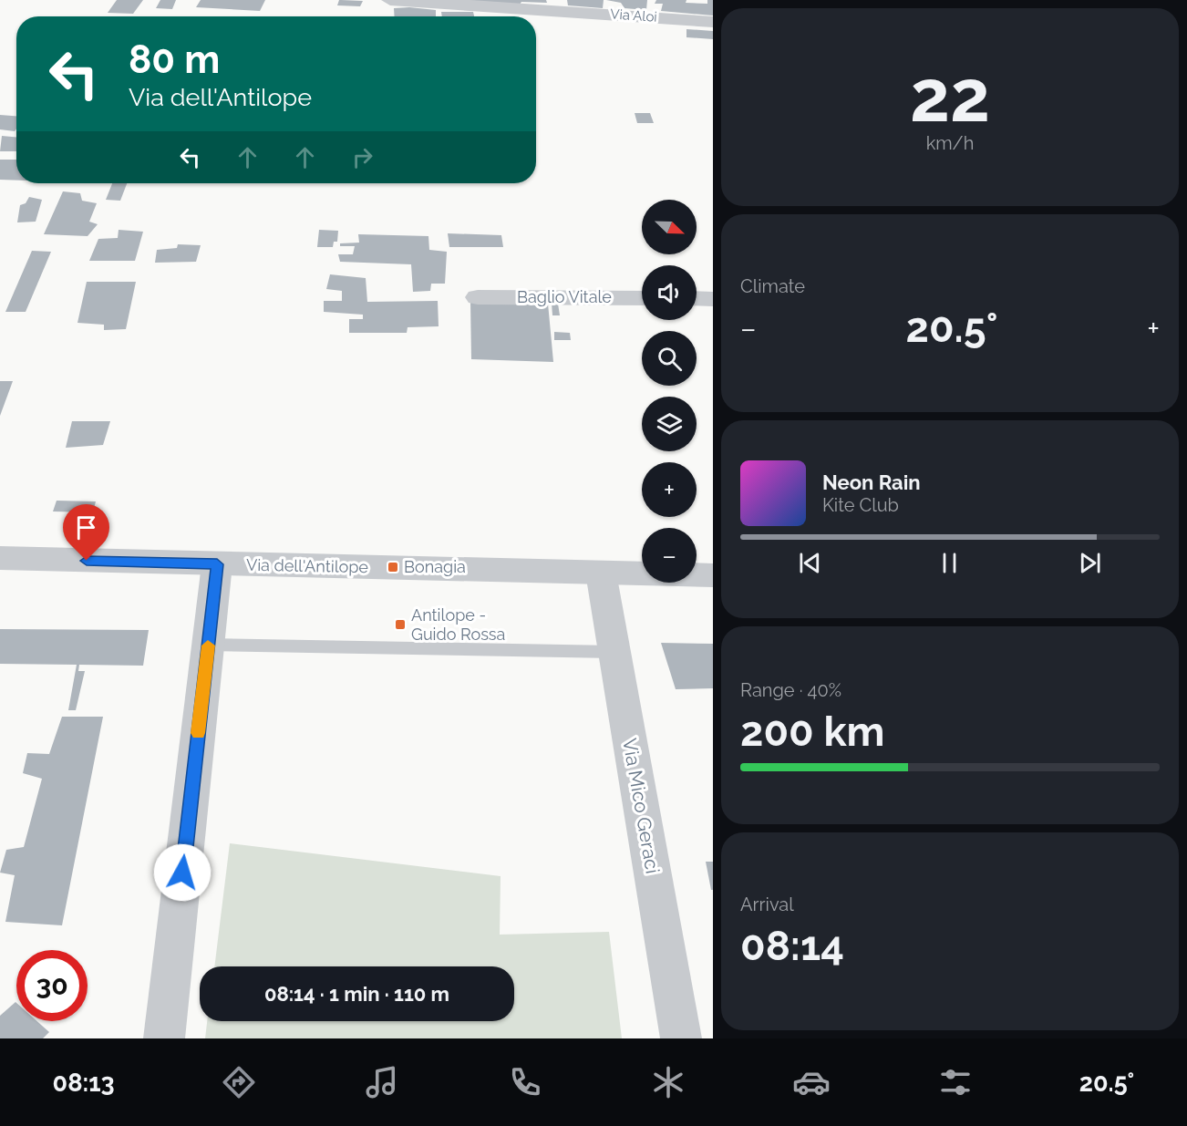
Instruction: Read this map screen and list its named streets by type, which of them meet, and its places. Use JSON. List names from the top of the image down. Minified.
{"streets":{"street":["Via Aloi","Baglio Vitale","Via dell'Antilope","Via Mico Geraci"]},"crossings":[["Via dell'Antilope","Via Mico Geraci"]],"places":{"transit":["Bonagia","Antilope - Guido Rossa"]},"north":"bottom right","page":{"tile":[["22","km/h"],"Climate",["Range · 40%","200 km"],["Arrival","08:14"]],"turn":["80 m","Via dell'Antilope"],"map_buttons":["+","−"],"heat":["−","20.5°","+"],"song":["Neon Rain","Kite Club"],"limit":"30","trip":"08:14 · 1 min · 110 m","tabs":["08:13","20.5°"]}}
